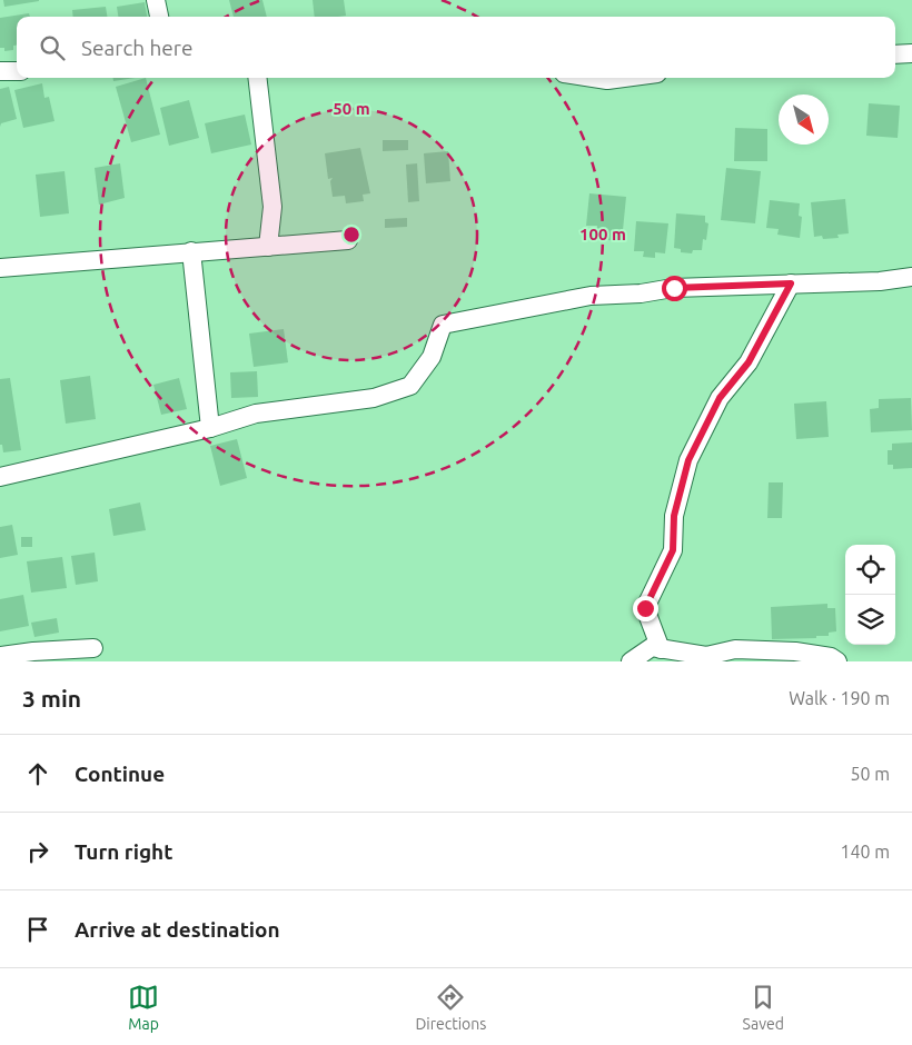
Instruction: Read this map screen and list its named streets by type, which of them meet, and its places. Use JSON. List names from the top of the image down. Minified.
{"north":"bottom right","page":{"search":"Search here","heading":["3 min","Walk · 190 m"],"list":[["Continue","50 m"],["Turn right","140 m"],"Arrive at destination"],"nav":["Map","Directions","Saved"]},"rings":["50 m","100 m"]}
